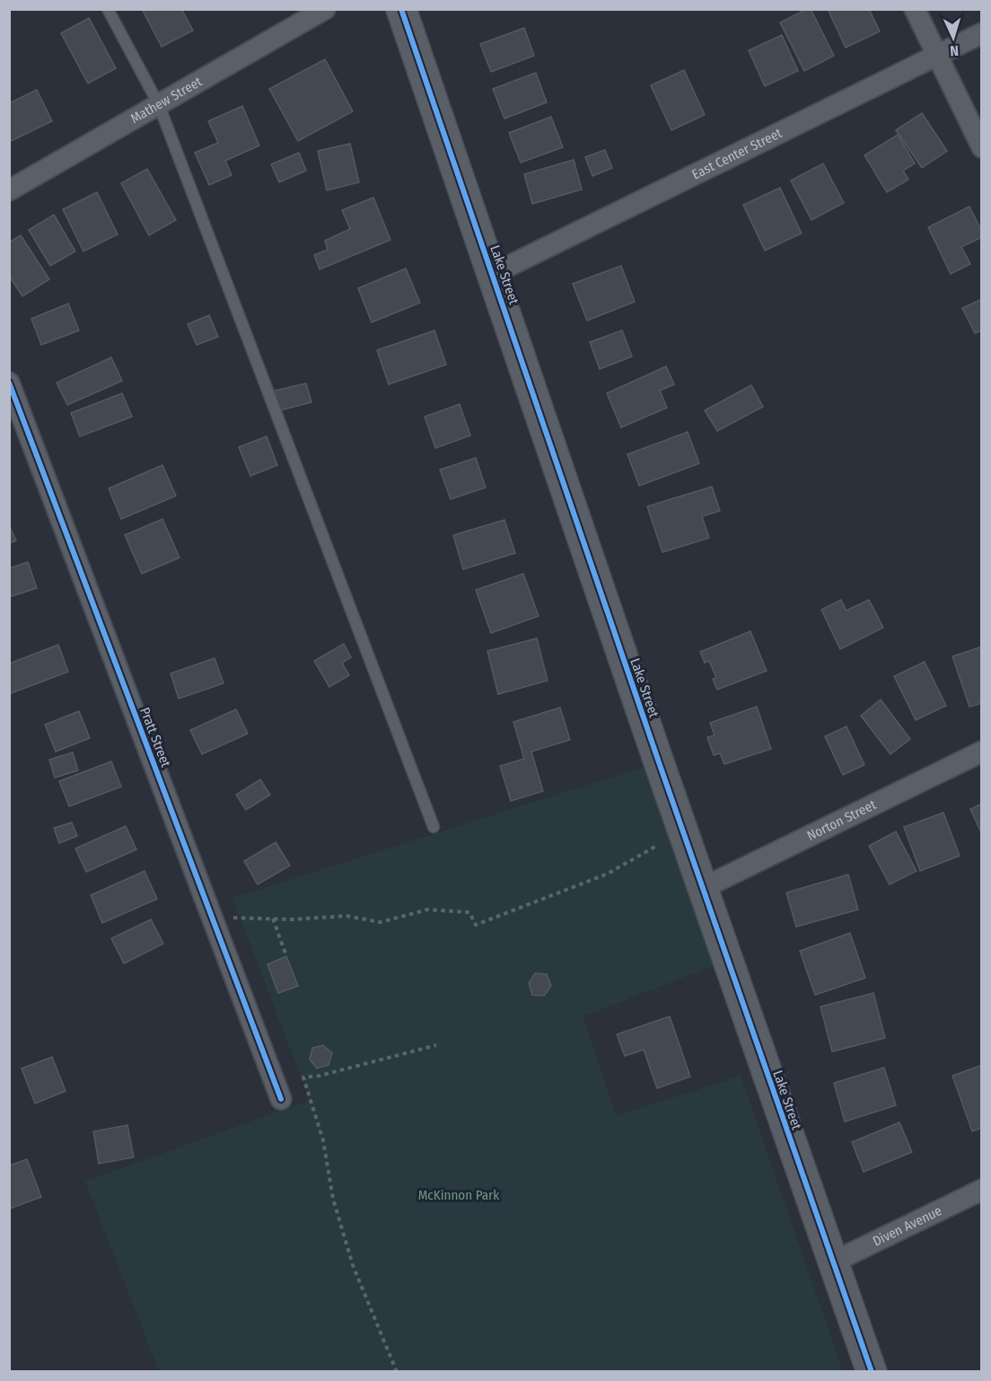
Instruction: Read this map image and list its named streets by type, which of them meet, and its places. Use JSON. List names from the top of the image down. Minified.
{"streets":{"main road":["Lake Street"],"street":["Mathew Street","East Center Street","Pratt Street","Norton Street","Diven Avenue"]},"crossings":[["East Center Street","Lake Street"],["Lake Street","Norton Street"],["Lake Street","Diven Avenue"]],"parks":["McKinnon Park"],"north":"bottom"}
